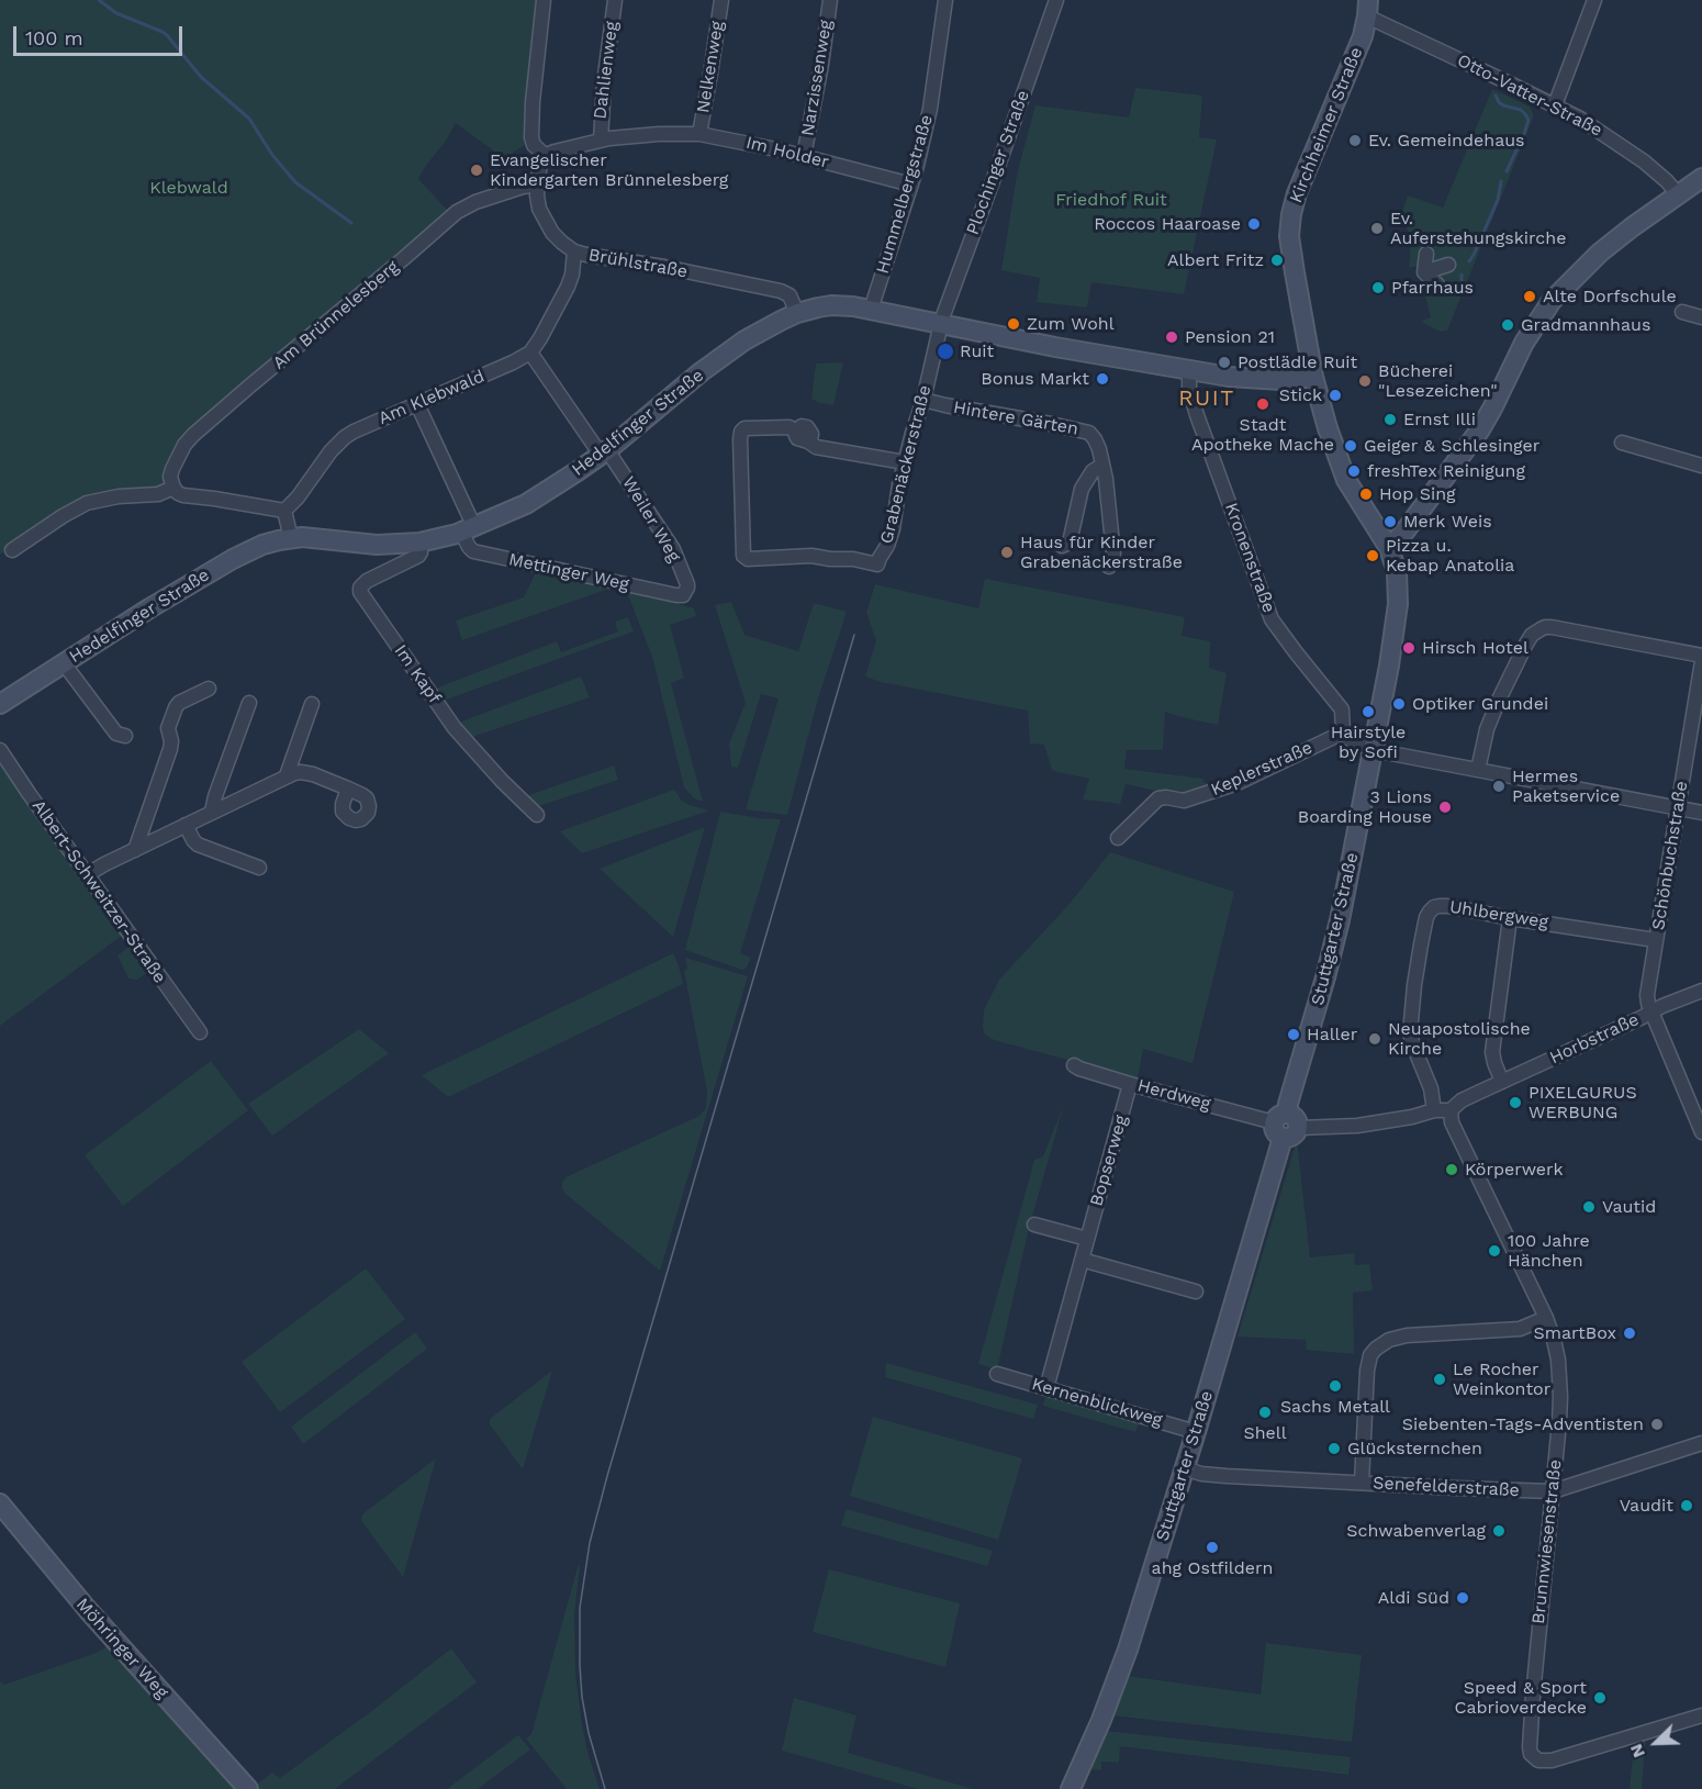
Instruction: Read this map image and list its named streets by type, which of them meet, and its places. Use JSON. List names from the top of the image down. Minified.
{"streets":{"main road":["Kirchheimer Straße","Hedelfinger Straße","Stuttgarter Straße","Möhringer Weg"],"street":["Nelkenweg","Dahlienweg","Narzissenweg","Otto-Vatter-Straße","Im Holder","Plochinger Straße","Hummelbergstraße","Brühlstraße","Am Brünnelesberg","Am Klebwald","Hintere Gärten","Grabenäckerstraße","Weiler Weg","Kronenstraße","Mettinger Weg","Im Kapf","Keplerstraße","Schönbuchstraße","Albert-Schweitzer-Straße","Uhlbergweg","Horbstraße","Herdweg","Bopserweg","Kernenblickweg","Senefelderstraße","Brunnwiesenstraße"]},"crossings":[["Nelkenweg","Im Holder"],["Dahlienweg","Im Holder"],["Narzissenweg","Im Holder"],["Otto-Vatter-Straße","Kirchheimer Straße"],["Kirchheimer Straße","Hedelfinger Straße"],["Kirchheimer Straße","Stuttgarter Straße"],["Im Holder","Hummelbergstraße"],["Im Holder","Brühlstraße"],["Plochinger Straße","Hedelfinger Straße"],["Plochinger Straße","Grabenäckerstraße"],["Hummelbergstraße","Hedelfinger Straße"],["Brühlstraße","Am Brünnelesberg"],["Brühlstraße","Hedelfinger Straße"],["Am Klebwald","Weiler Weg"],["Am Klebwald","Mettinger Weg"],["Hintere Gärten","Grabenäckerstraße"],["Hedelfinger Straße","Grabenäckerstraße"],["Hedelfinger Straße","Weiler Weg"],["Hedelfinger Straße","Kronenstraße"],["Hedelfinger Straße","Mettinger Weg"],["Hedelfinger Straße","Im Kapf"],["Weiler Weg","Mettinger Weg"],["Kronenstraße","Keplerstraße"],["Schönbuchstraße","Uhlbergweg"],["Schönbuchstraße","Horbstraße"],["Stuttgarter Straße","Herdweg"],["Stuttgarter Straße","Kernenblickweg"],["Stuttgarter Straße","Senefelderstraße"],["Horbstraße","Brunnwiesenstraße"],["Herdweg","Bopserweg"],["Bopserweg","Kernenblickweg"],["Senefelderstraße","Brunnwiesenstraße"]],"districts":["RUIT"],"parks":["Klebwald","Friedhof Ruit"],"places":["Ev. Gemeindehaus","Evangelischer Kindergarten Brünnelesberg","Roccos Haaroase","Ev. Auferstehungskirche","Albert Fritz","Pfarrhaus","Alte Dorfschule","Zum Wohl","Gradmannhaus","Pension 21","Ruit","Postlädle Ruit","Bonus Markt","Bücherei \"Lesezeichen\"","Stick","Stadt Apotheke Mache","Ernst Illi","Geiger & Schlesinger","freshTex Reinigung","Hop Sing","Merk Weis","Haus für Kinder Grabenäckerstraße","Pizza u. Kebap Anatolia","Hirsch Hotel","Optiker Grundei","Hairstyle by Sofi","Hermes Paketservice","3 Lions Boarding House","Haller","Neuapostolische Kirche","PIXELGURUS WERBUNG","Körperwerk","Vautid","100 Jahre Hänchen","SmartBox","Le Rocher Weinkontor","Sachs Metall","Shell","Siebenten-Tags-Adventisten","Glücksternchen","Vaudit","Schwabenverlag","ahg Ostfildern","Aldi Süd","Speed & Sport Cabrioverdecke"],"scale_bar":"100 m","north":"bottom left"}
